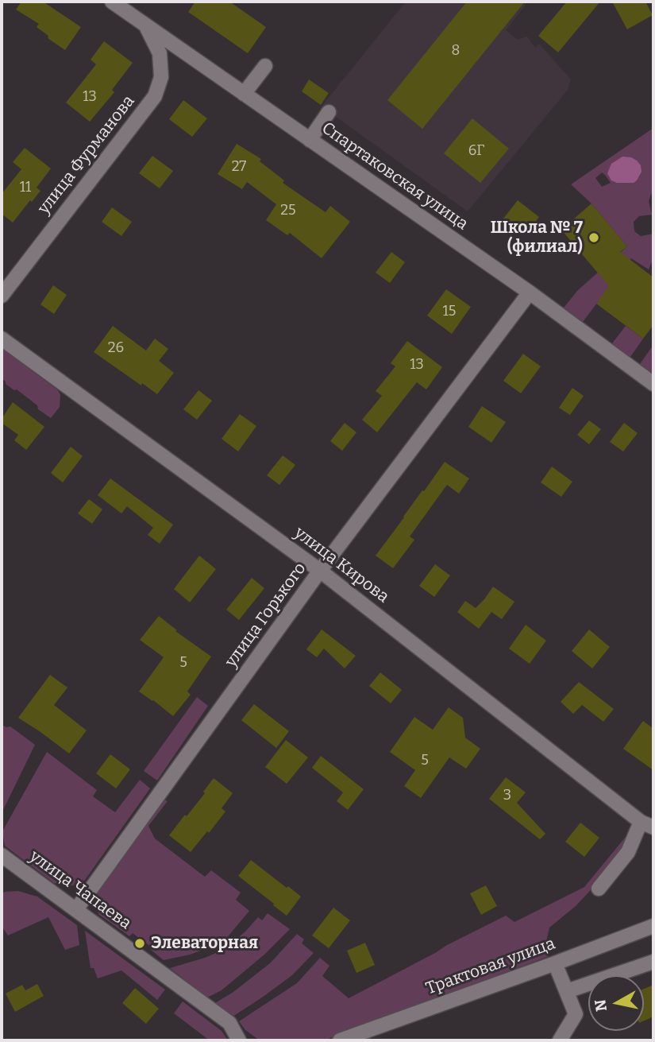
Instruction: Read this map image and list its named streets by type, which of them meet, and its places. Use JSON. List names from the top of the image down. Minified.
{"streets":{"street":["улица Фурманова","Спартаковская улица","улица Кирова","улица Горького","улица Чапаева","Трактовая улица"]},"crossings":[["улица Фурманова","Спартаковская улица"],["Спартаковская улица","улица Горького"],["улица Кирова","улица Горького"],["улица Горького","улица Чапаева"]],"places":["Школа № 7 (филиал)","Элеваторная"],"house_numbers":["8","13","6Г","27","11","25","15","26","13","5","5","3"],"north":"left"}
